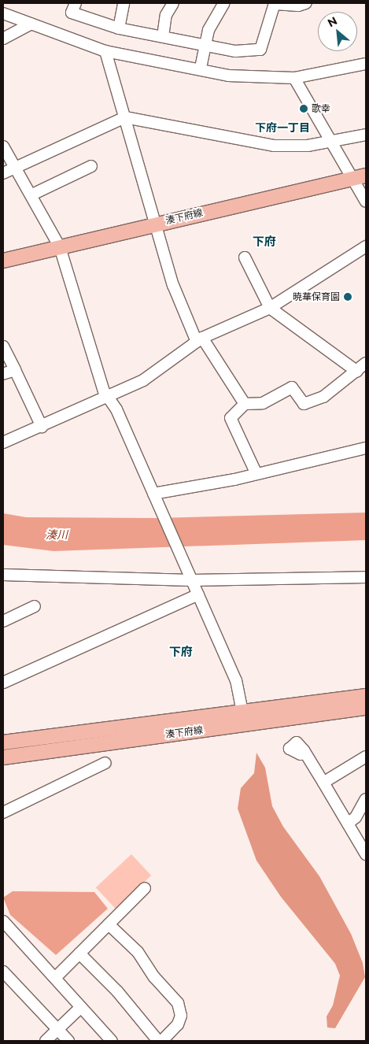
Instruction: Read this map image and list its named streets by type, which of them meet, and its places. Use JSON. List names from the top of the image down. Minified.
{"streets":{"main road":["湊下府線"]},"districts":["下府一丁目","下府","下府"],"water":["湊川"],"places":["歌幸","暁華保育園"],"north":"top left"}
